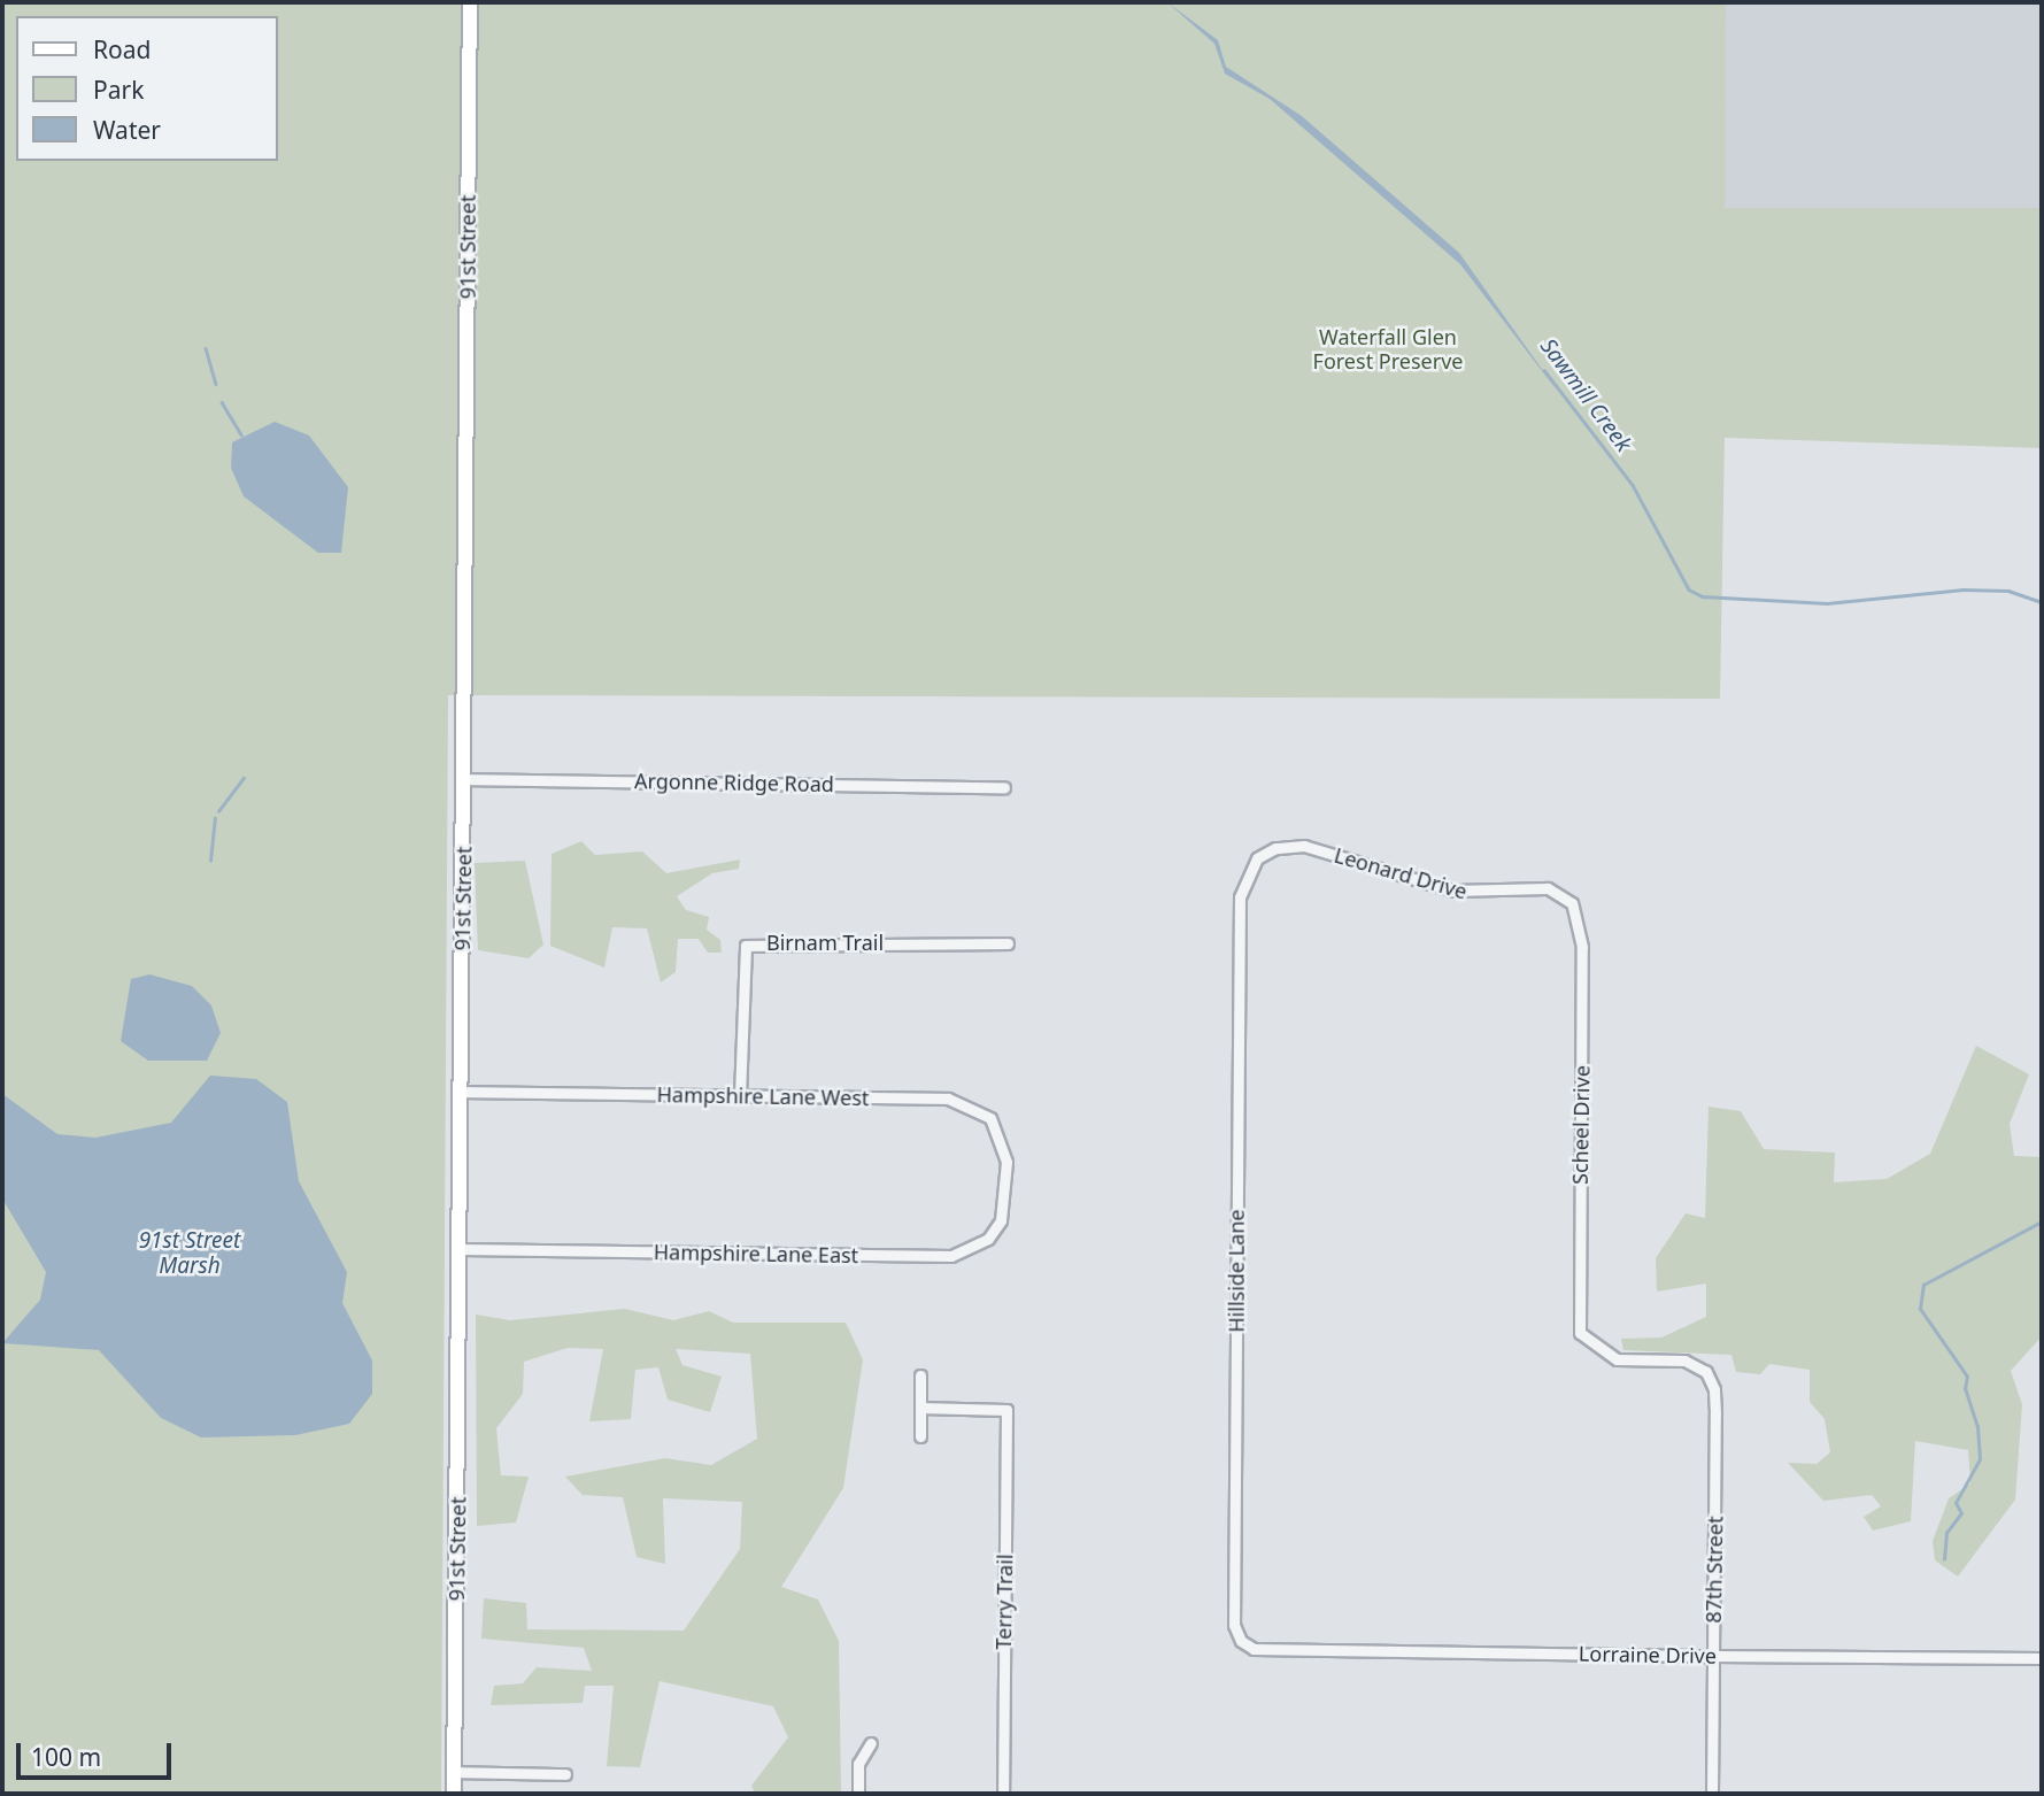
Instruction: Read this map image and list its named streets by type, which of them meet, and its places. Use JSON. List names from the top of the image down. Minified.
{"streets":{"main road":["91st Street"],"street":["Argonne Ridge Road","Leonard Drive","Birnam Trail","Hampshire Lane West","Scheel Drive","Hampshire Lane East","Hillside Lane","87th Street","Terry Trail","Lorraine Drive"]},"crossings":[["91st Street","Argonne Ridge Road"],["91st Street","Hampshire Lane West"],["91st Street","Hampshire Lane East"],["Leonard Drive","Scheel Drive"],["Leonard Drive","Hillside Lane"],["Birnam Trail","Hampshire Lane West"],["Hampshire Lane West","Hampshire Lane East"],["Scheel Drive","87th Street"],["Hillside Lane","Lorraine Drive"],["87th Street","Lorraine Drive"]],"water":["Sawmill Creek","91st Street Marsh"],"parks":["Waterfall Glen Forest Preserve"],"legend":["Road","Park","Water"],"scale_bar":"100 m"}
